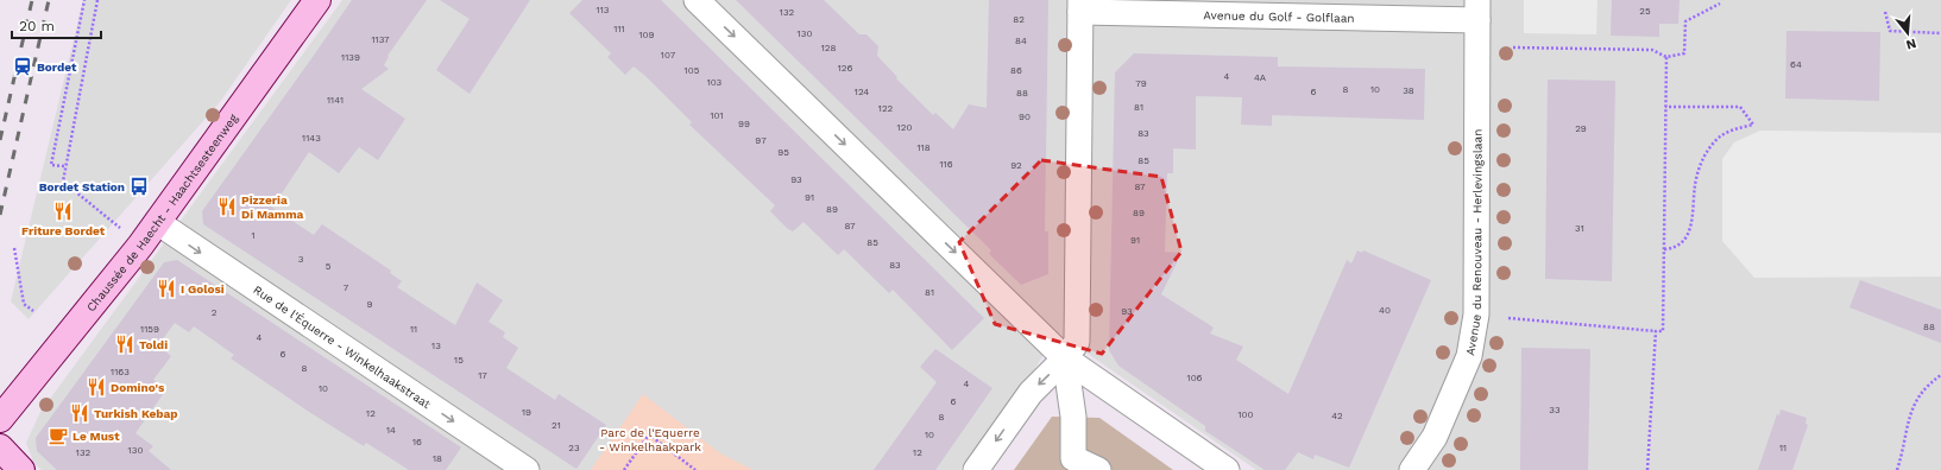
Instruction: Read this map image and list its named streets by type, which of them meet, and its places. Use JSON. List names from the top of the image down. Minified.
{"streets":{"street":["Avenue du Golf - Golflaan","Chaussée de Haecht - Haachtsesteenweg","Avenue du Renouveau - Herlevingslaan","Rue de l'Équerre - Winkelhaakstraat"]},"crossings":[["Avenue du Golf - Golflaan","Avenue du Renouveau - Herlevingslaan"],["Chaussée de Haecht - Haachtsesteenweg","Rue de l'Équerre - Winkelhaakstraat"]],"one_way":["Rue de l'Équerre - Winkelhaakstraat"],"parks":["Parc de l'Equerre - Winkelhaakpark"],"places":{"station":["Bordet"],"bus stop":["Bordet Station"],"restaurant":["Pizzeria Di Mamma","Friture Bordet","I Golosi","Toldi","Domino's","Turkish Kebap"],"cafe":["Le Must"]},"house_numbers":["113","25","132","82","111","130","109","1137","84","128","107","1139","64","126","105","86","4","4A","103","79","8","10","38","124","6","88","1141","81","122","101","90","99","120","29","83","1143","97","118","95","85","116","92","93","87","91","89","89","87","31","1","91","85","3","83","5","7","81","9","40","93","2","88","1159","11","4","13","6","15","8","1163","17","106","4","10","6","33","19","12","100","42","8","21","14","10","16","23","11","130","132","12","18"],"scale_bar":"20 m","north":"bottom"}
